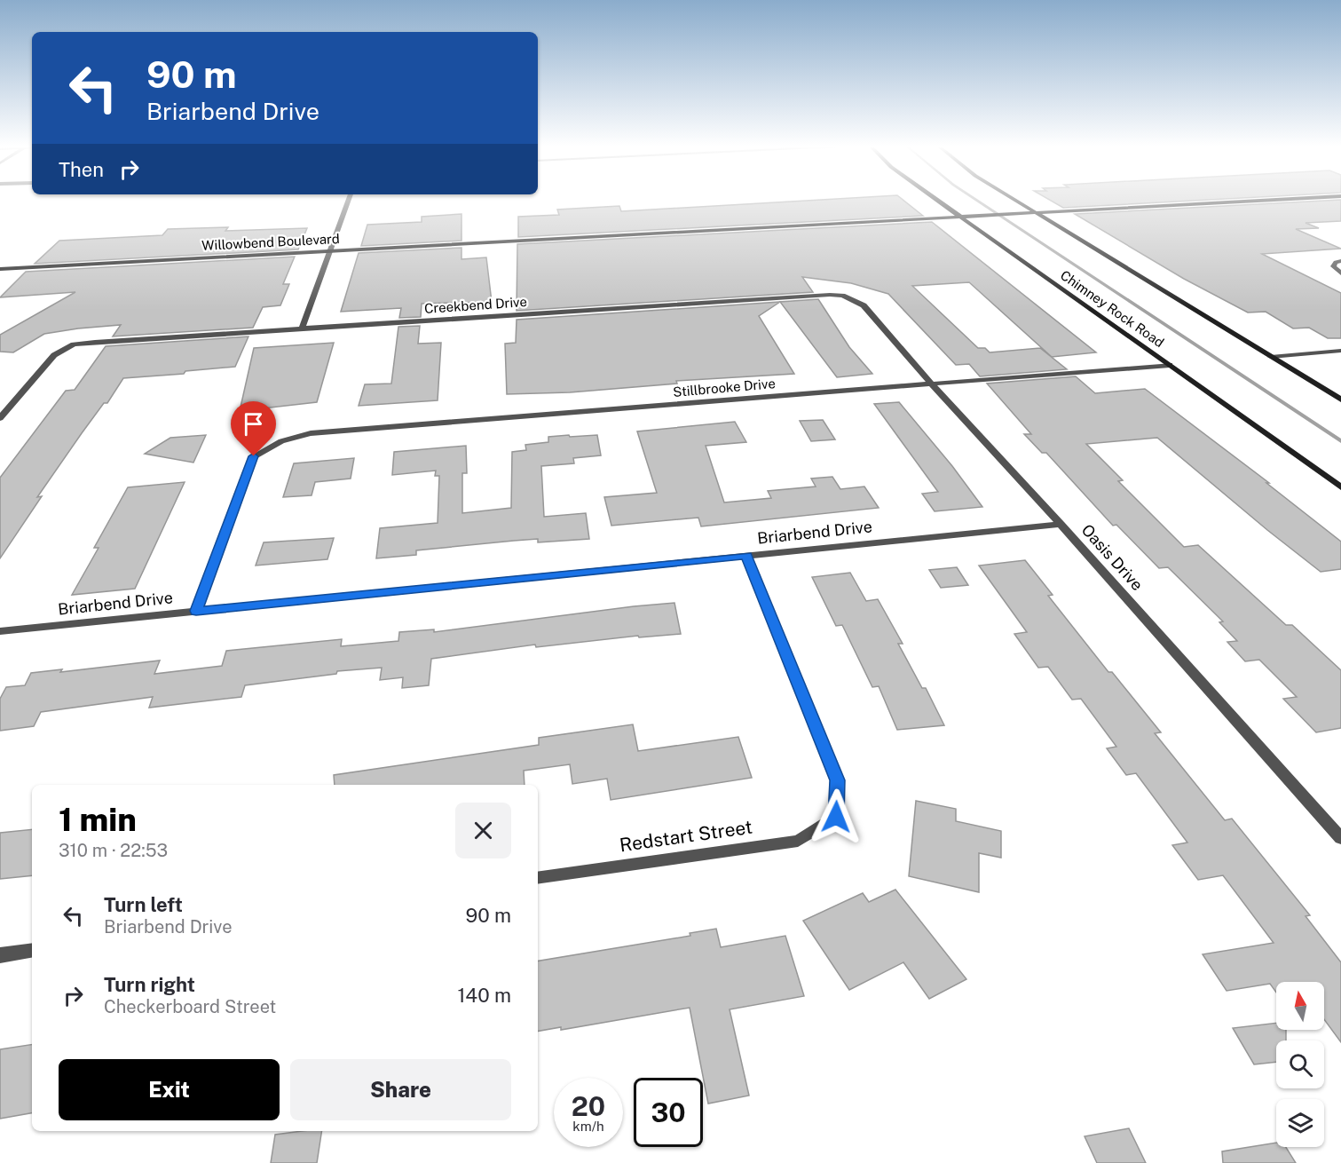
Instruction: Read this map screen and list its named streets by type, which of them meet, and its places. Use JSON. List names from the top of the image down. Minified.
{"streets":{"main road":["Willowbend Boulevard","Chimney Rock Road"],"street":["Creekbend Drive","Stillbrooke Drive","Briarbend Drive","Oasis Drive","Redstart Street"]},"crossings":[["Willowbend Boulevard","Chimney Rock Road"],["Creekbend Drive","Oasis Drive"],["Chimney Rock Road","Stillbrooke Drive"],["Stillbrooke Drive","Briarbend Drive"],["Stillbrooke Drive","Oasis Drive"],["Briarbend Drive","Oasis Drive"],["Briarbend Drive","Redstart Street"]],"north":"top","page":{"turn":["90 m","Briarbend Drive"],"then":"Then","heading":["1 min","310 m · 22:53"],"list":[{"name":"Turn left","note":"Briarbend Drive","value":"90 m"},{"name":"Turn right","note":"Checkerboard Street","value":"140 m"}],"buttons":["Exit","Share"],"speed":"20 km/h","limit":"30"}}
